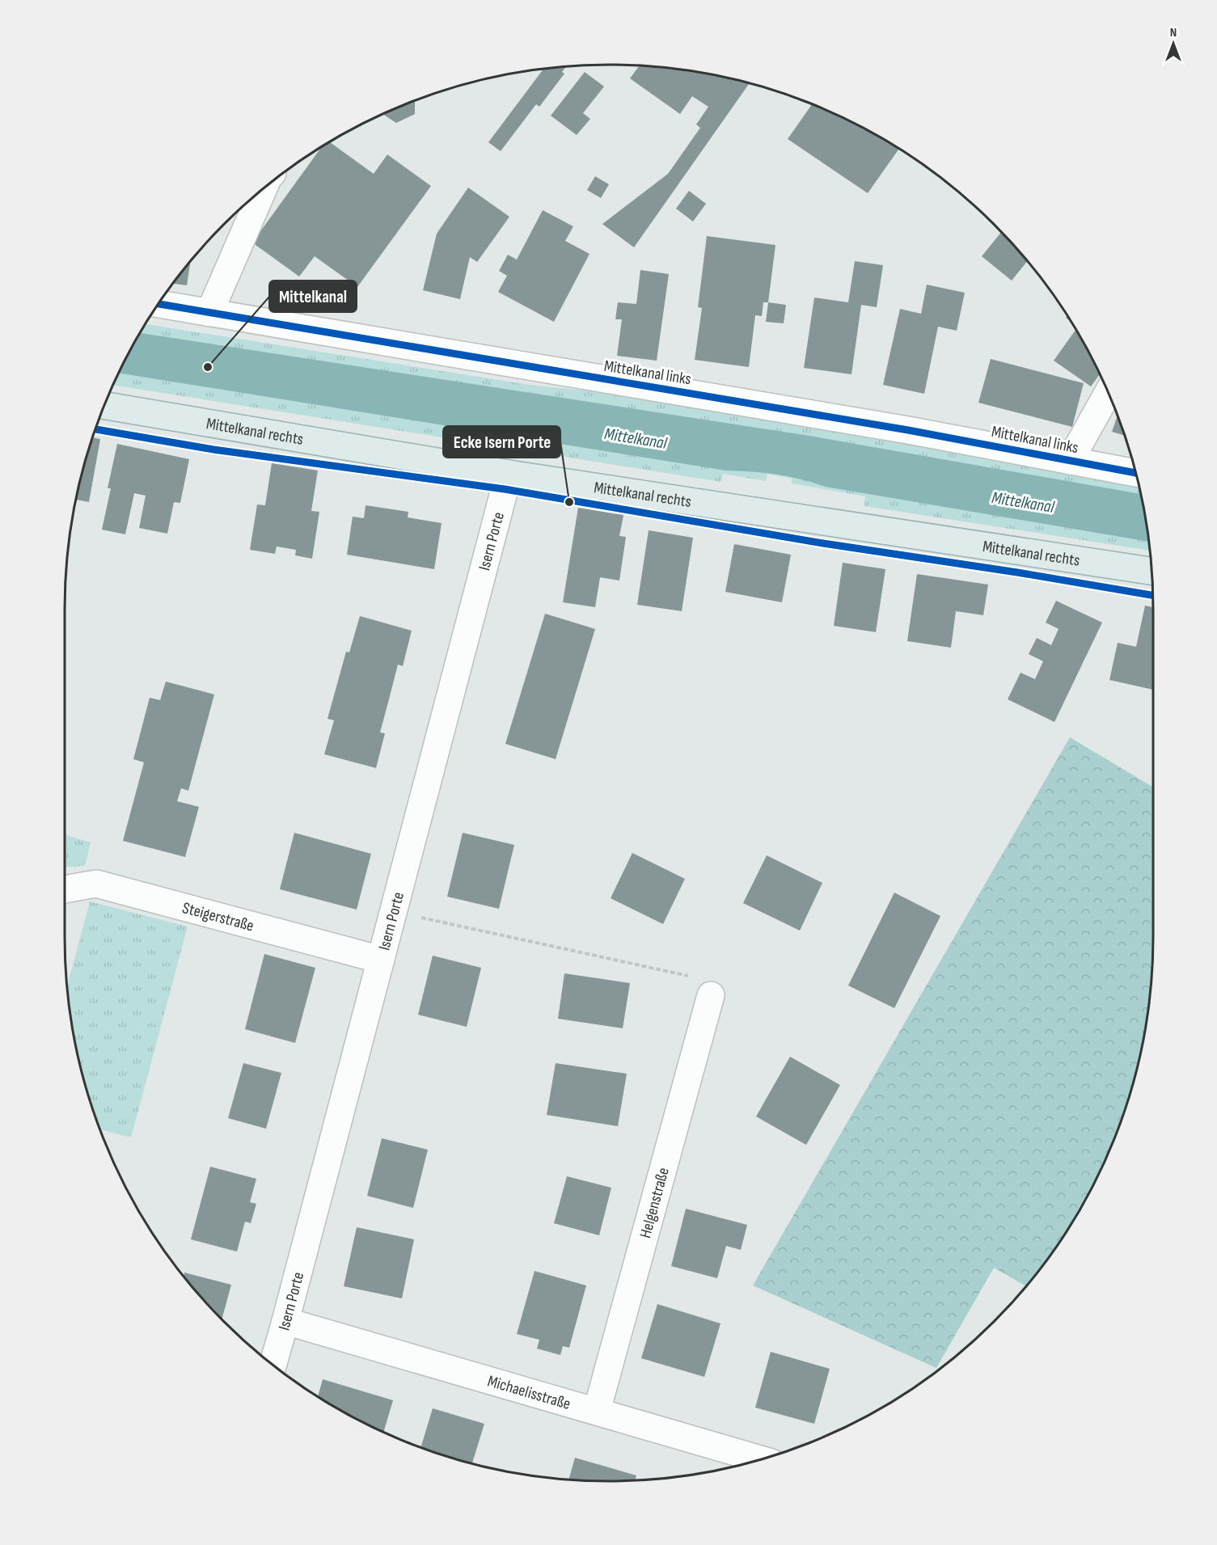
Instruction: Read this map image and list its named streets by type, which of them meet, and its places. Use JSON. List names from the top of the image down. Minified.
{"streets":{"main road":["Mittelkanal rechts"],"street":["Mittelkanal links","Isern Porte","Steigerstraße","Helgenstraße","Michaelisstraße"]},"crossings":[["Mittelkanal rechts","Isern Porte"],["Isern Porte","Steigerstraße"],["Isern Porte","Michaelisstraße"],["Helgenstraße","Michaelisstraße"]],"water":["Mittelkanal"],"places":["Mittelkanal","Ecke Isern Porte"],"north":"top"}
